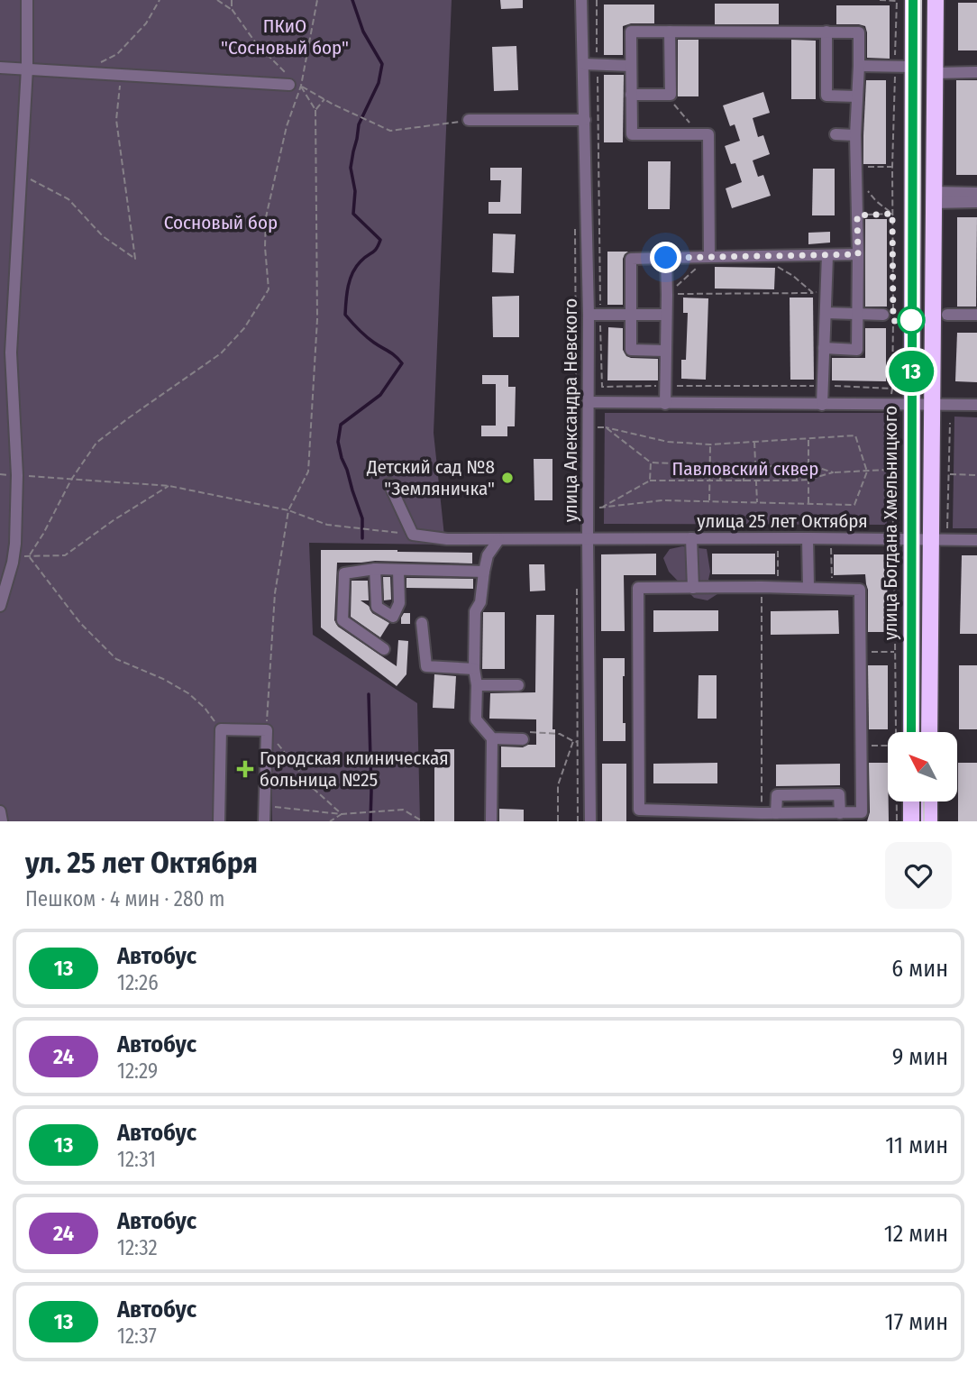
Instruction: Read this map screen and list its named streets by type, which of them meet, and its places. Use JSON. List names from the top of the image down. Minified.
{"streets":{"highway":["улица Богдана Хмельницкого"],"street":["улица Александра Невского","улица 25 лет Октября"]},"crossings":[["улица Александра Невского","улица 25 лет Октября"],["улица 25 лет Октября","улица Богдана Хмельницкого"]],"parks":["ПКиО \"Сосновый бор\"","Сосновый бор","Павловский сквер"],"places":{"other":["Детский сад №8 \"Земляничка\""],"health":["Городская клиническая больница №25"]},"lines":["bus line 13"],"north":"top left","page":{"on_map":"13","heading":["ул. 25 лет Октября","Пешком · 4 мин · 280 m"],"list":[{"mark":"13","name":"Автобус","note":"12:26","value":"6 мин"},{"mark":"24","name":"Автобус","note":"12:29","value":"9 мин"},{"mark":"13","name":"Автобус","note":"12:31","value":"11 мин"},{"mark":"24","name":"Автобус","note":"12:32","value":"12 мин"},{"mark":"13","name":"Автобус","note":"12:37","value":"17 мин"}]}}
